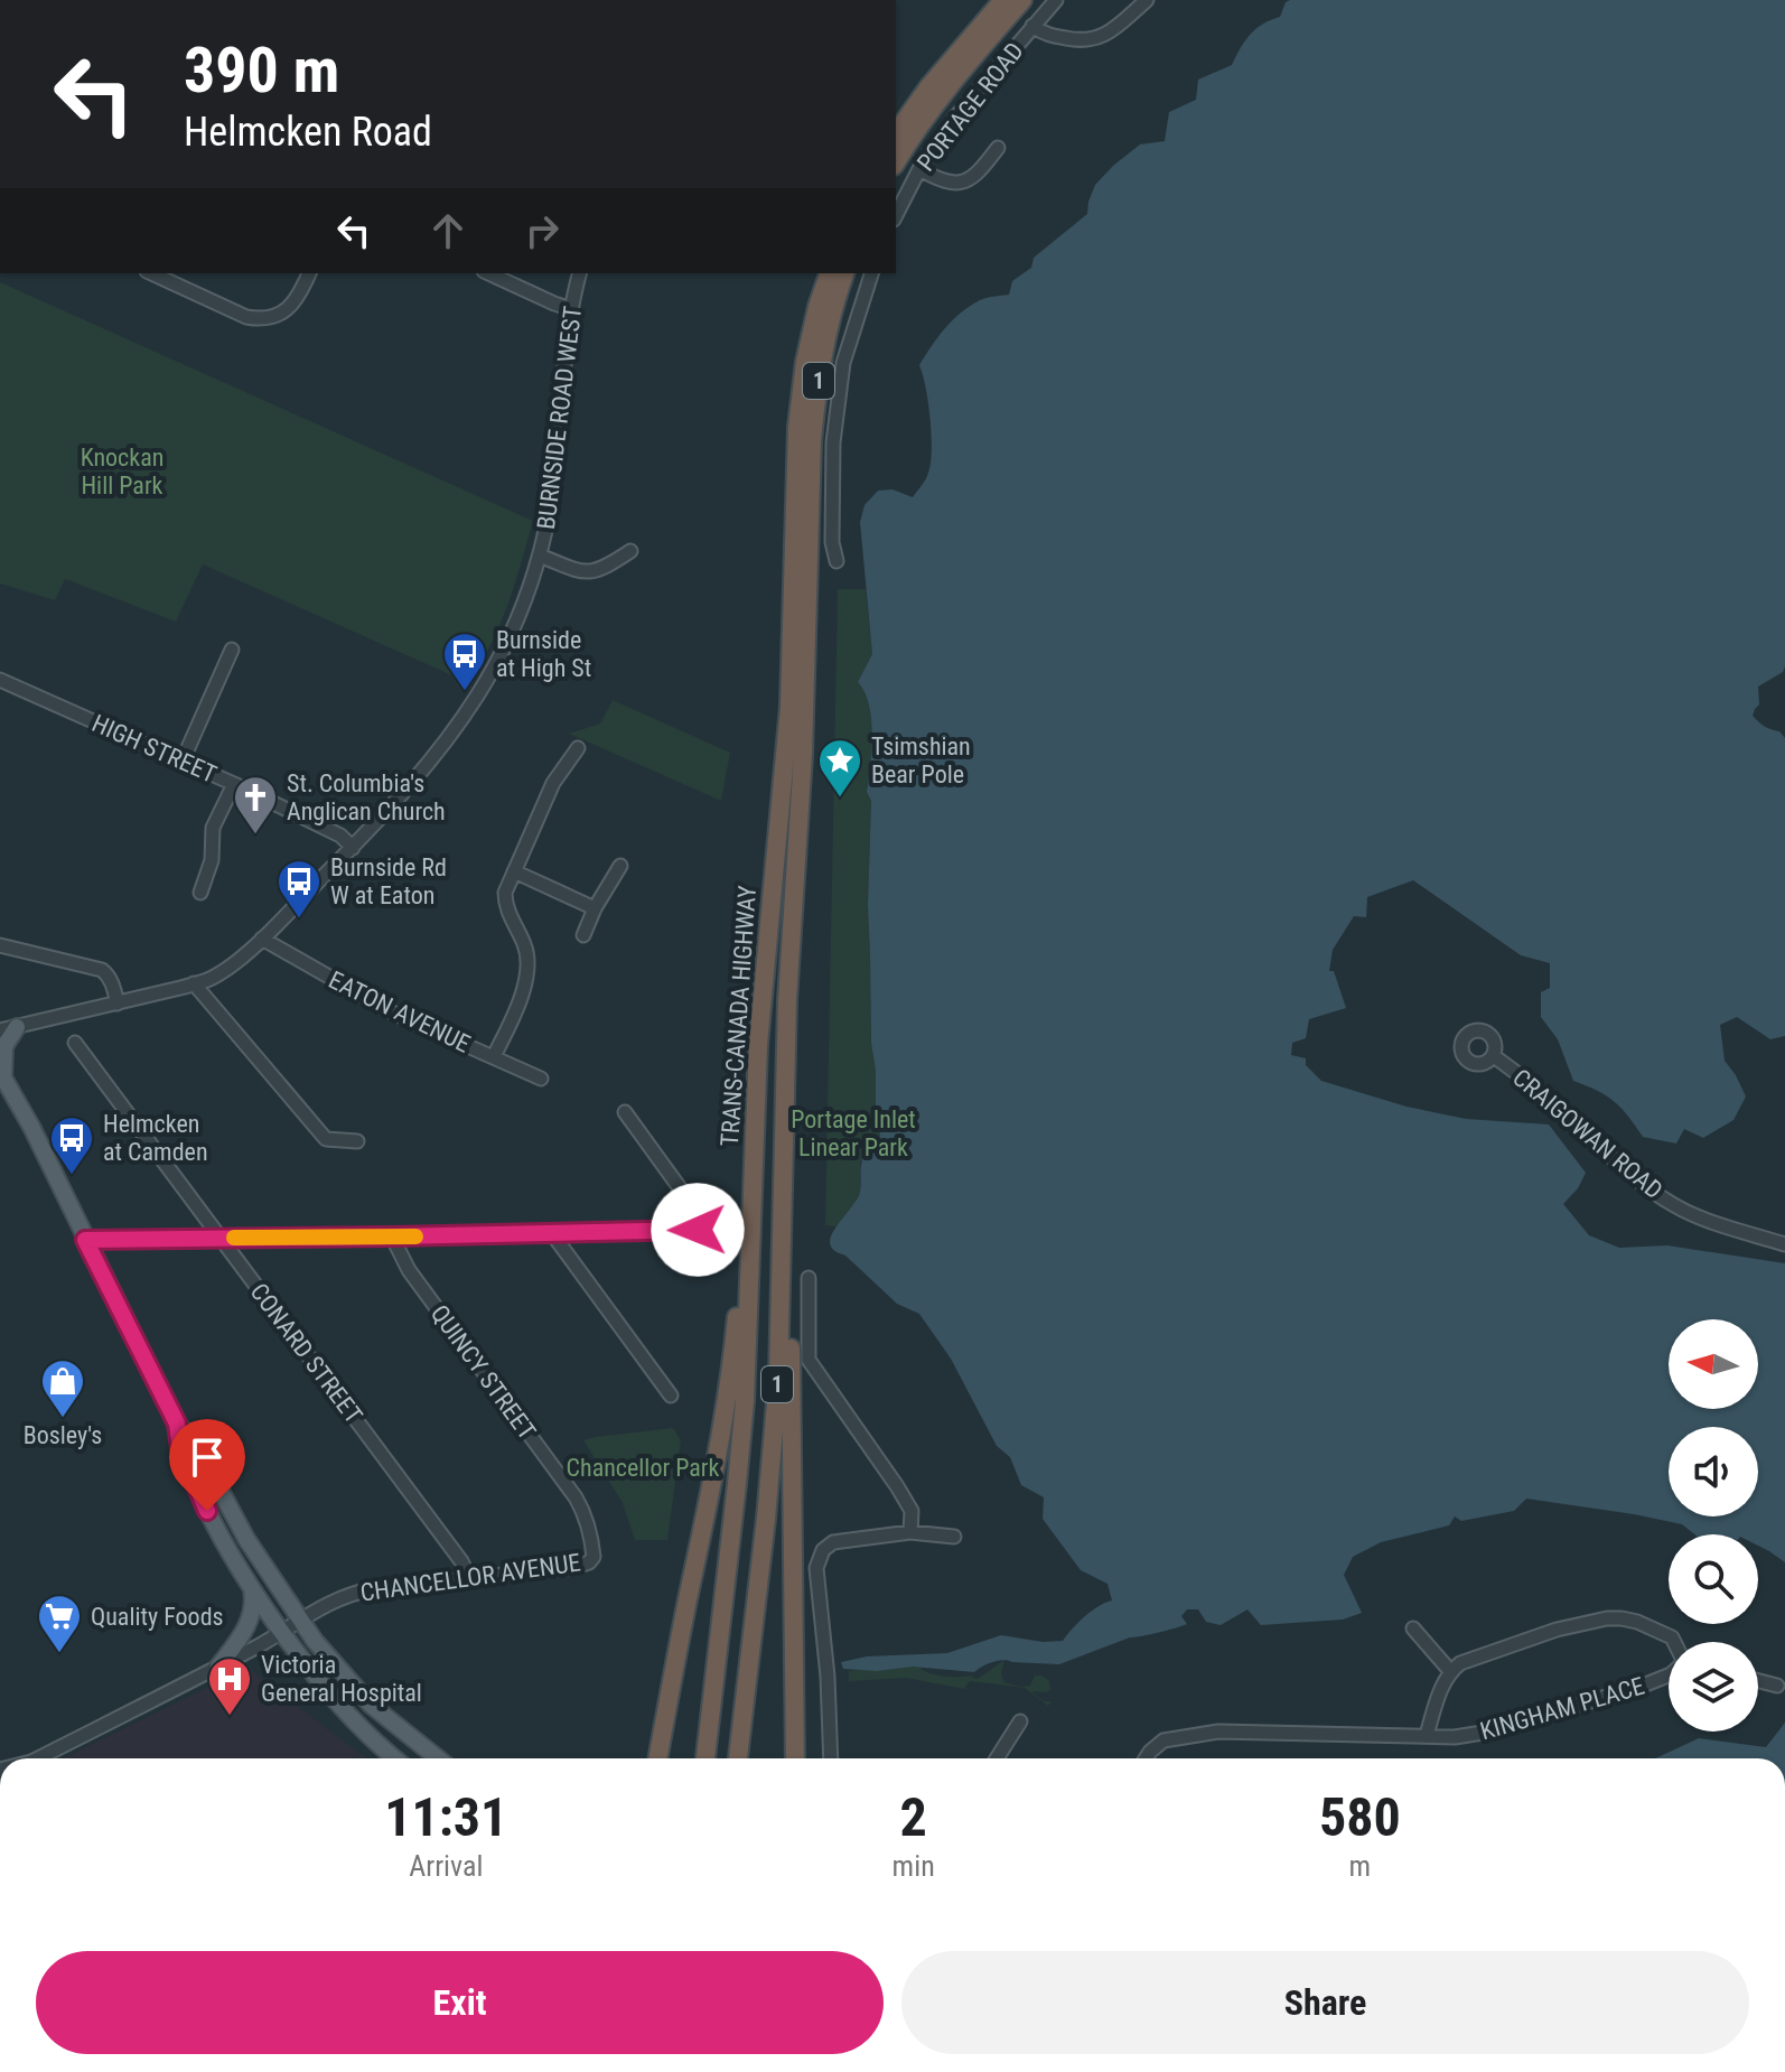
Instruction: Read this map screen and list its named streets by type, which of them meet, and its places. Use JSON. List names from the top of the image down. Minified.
{"streets":{"highway":["1","TRANS-CANADA HIGHWAY"],"street":["PORTAGE ROAD","BURNSIDE ROAD WEST","HIGH STREET","EATON AVENUE","CRAIGOWAN ROAD","CONARD STREET","QUINCY STREET","CHANCELLOR AVENUE","KINGHAM PLACE"]},"crossings":[["BURNSIDE ROAD WEST","HIGH STREET"],["BURNSIDE ROAD WEST","EATON AVENUE"],["CONARD STREET","CHANCELLOR AVENUE"],["QUINCY STREET","CHANCELLOR AVENUE"]],"parks":["Knockan Hill Park","Portage Inlet Linear Park","Chancellor Park"],"places":{"bus stop":["Burnside at High St","Burnside Rd W at Eaton","Helmcken at Camden"],"place":["Tsimshian Bear Pole"],"church":["St. Columbia's Anglican Church"],"shop":["Bosley's"],"supermarket":["Quality Foods"],"hospital":["Victoria General Hospital"]},"north":"left","page":{"turn":["390 m","Helmcken Road"],"eta":["11:31","Arrival","2","min","580","m"],"buttons":["Exit","Share"]}}
